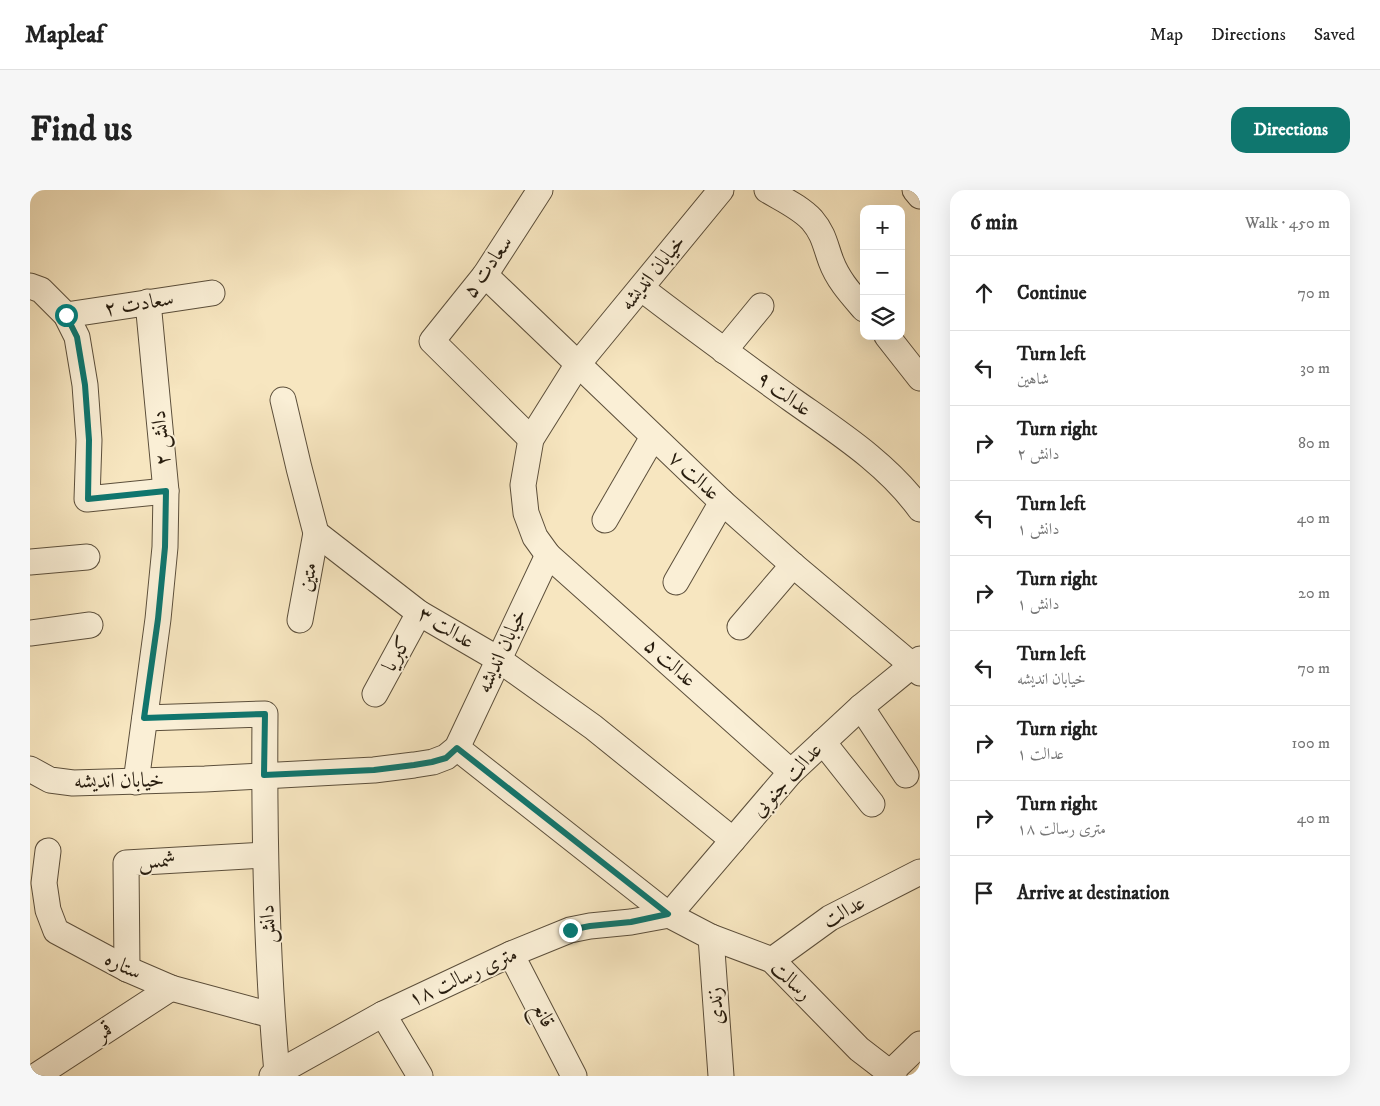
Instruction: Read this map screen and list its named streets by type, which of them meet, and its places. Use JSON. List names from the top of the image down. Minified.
{"streets":{"street":["سعادت ۵","خیابان اندیشه","سعادت ۲","عدالت ۹","دانش ۲","عدالت ۷","متین","عدالت ۳","کبریا","عدالت ۵","عدالت جنوبی","شمس","عدالت","دانش","ستاره","۱۸ متری رسالت","رسالت","زندی","قانع","قمر"]},"crossings":[["سعادت ۵","خیابان اندیشه"],["سعادت ۵","عدالت ۷"],["خیابان اندیشه","عدالت ۹"],["خیابان اندیشه","دانش ۲"],["خیابان اندیشه","عدالت ۷"],["خیابان اندیشه","عدالت ۳"],["خیابان اندیشه","عدالت ۵"],["خیابان اندیشه","دانش"],["خیابان اندیشه","رسالت"],["سعادت ۲","دانش ۲"],["دانش ۲","دانش"],["عدالت ۷","عدالت جنوبی"],["متین","عدالت ۳"],["عدالت ۳","کبریا"],["عدالت ۳","عدالت جنوبی"],["عدالت ۵","عدالت جنوبی"],["عدالت جنوبی","۱۸ متری رسالت"],["عدالت جنوبی","رسالت"],["شمس","دانش"],["شمس","ستاره"],["عدالت","رسالت"],["دانش","ستاره"],["دانش","۱۸ متری رسالت"],["ستاره","قمر"],["۱۸ متری رسالت","رسالت"],["۱۸ متری رسالت","قانع"],["رسالت","زندی"]],"page":{"header":"Mapleaf","nav":["Map","Directions","Saved"],"buttons":"Directions","title":"Find us","heading":["6 min","Walk · 450 m"],"map_buttons":["+","−"],"list":[["Continue","70 m"],["Turn left","شاهین","30 m"],["Turn right","دانش ۲","80 m"],["Turn left","دانش ۱","40 m"],["Turn right","دانش ۱","20 m"],["Turn left","خیابان اندیشه","70 m"],["Turn right","عدالت ۱","100 m"],["Turn right","۱۸ متری رسالت","40 m"],"Arrive at destination"]}}
